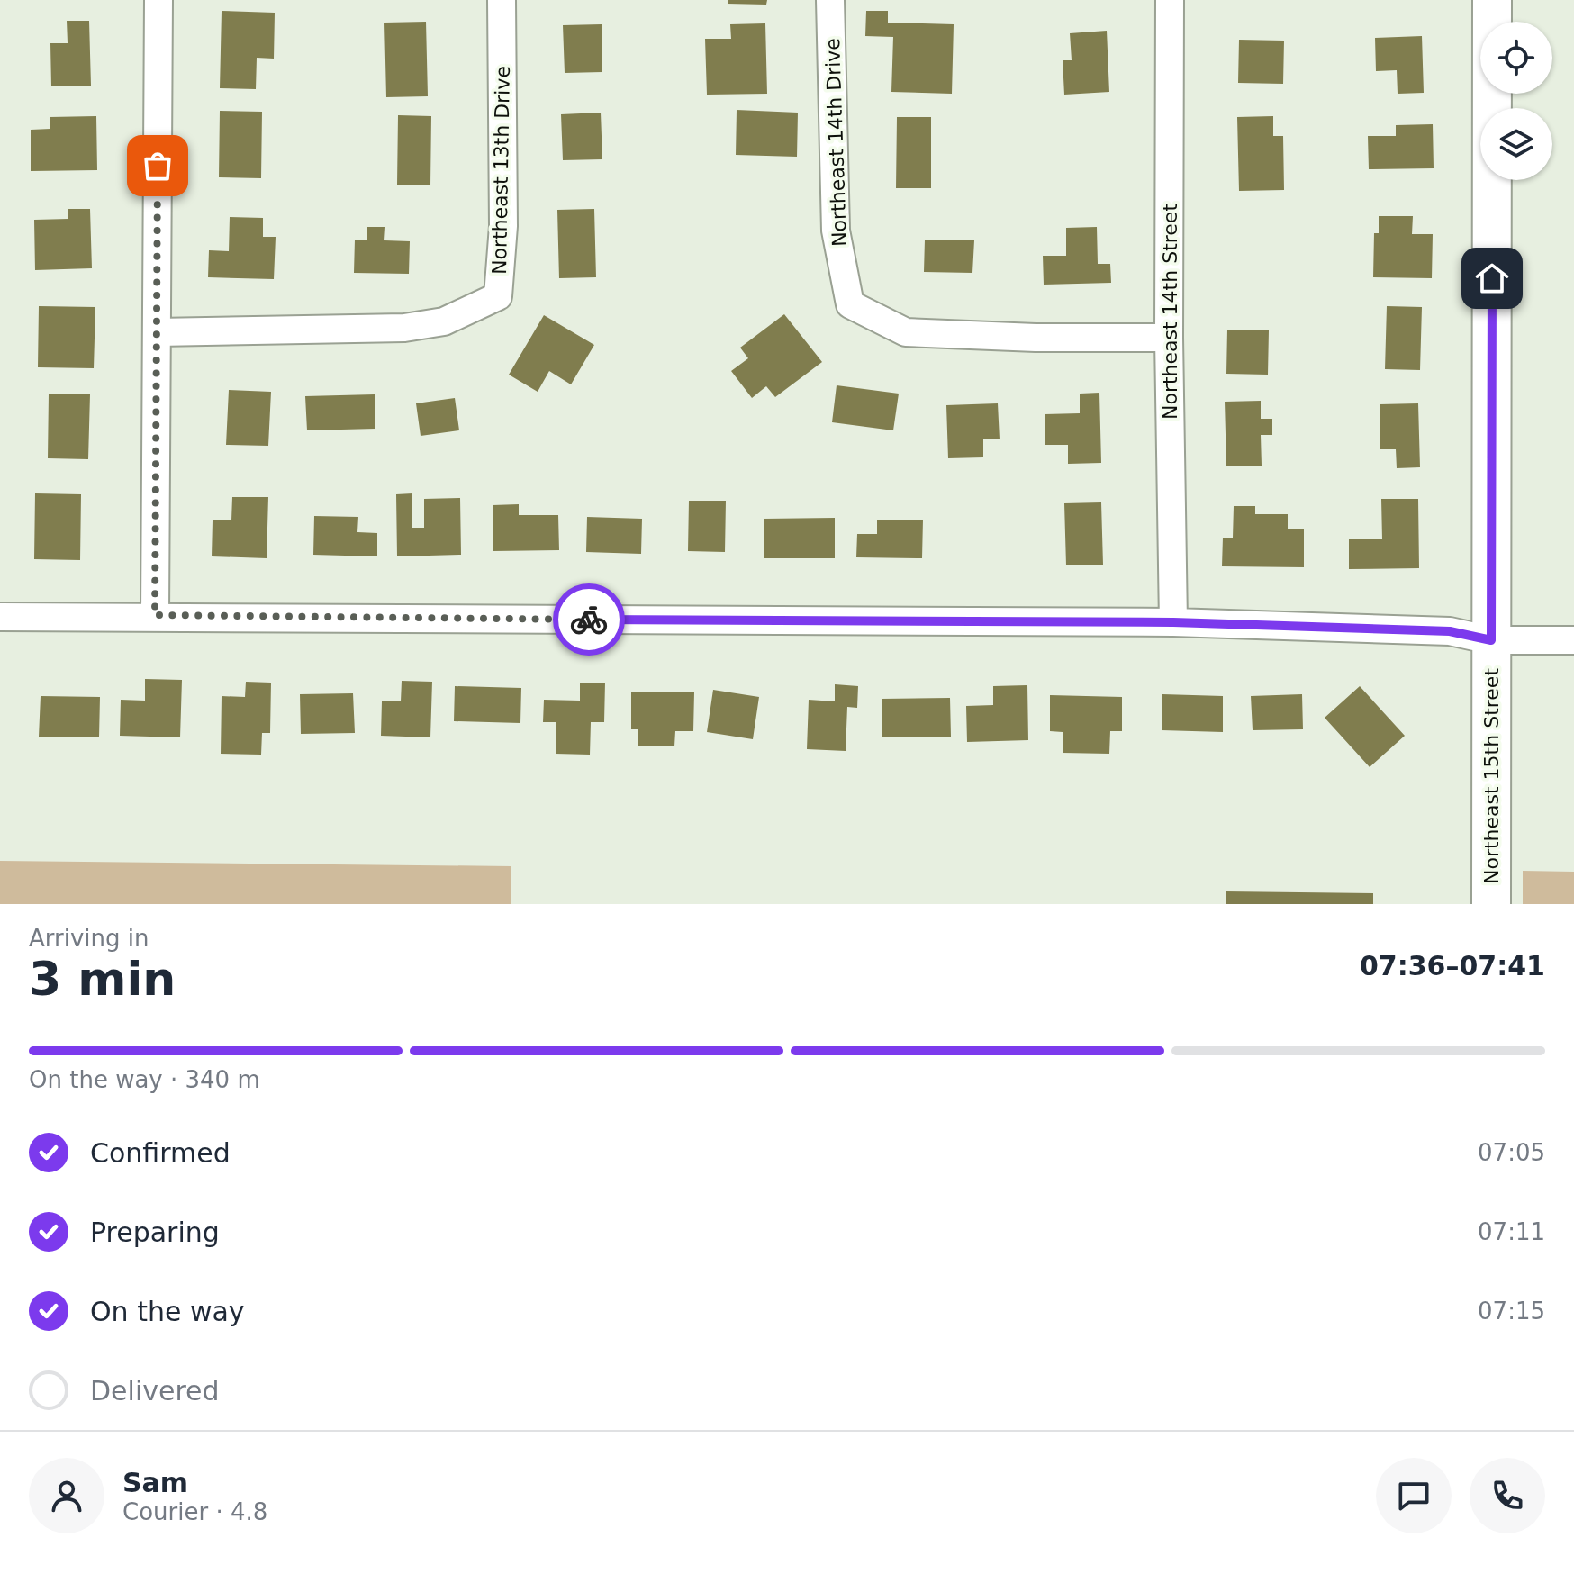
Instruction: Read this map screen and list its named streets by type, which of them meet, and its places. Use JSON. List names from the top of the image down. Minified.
{"streets":{"street":["Northeast 14th Drive","Northeast 13th Drive","Northeast 14th Street","Northeast 15th Street"]},"crossings":[["Northeast 14th Drive","Northeast 14th Street"]],"page":{"heading":["3 min","Arriving in","07:36–07:41"],"panel":["Sam","Courier · 4.8"],"bar":"On the way · 340 m","list":[["Confirmed","07:05"],["Preparing","07:11"],["On the way","07:15"],"Delivered"]}}
